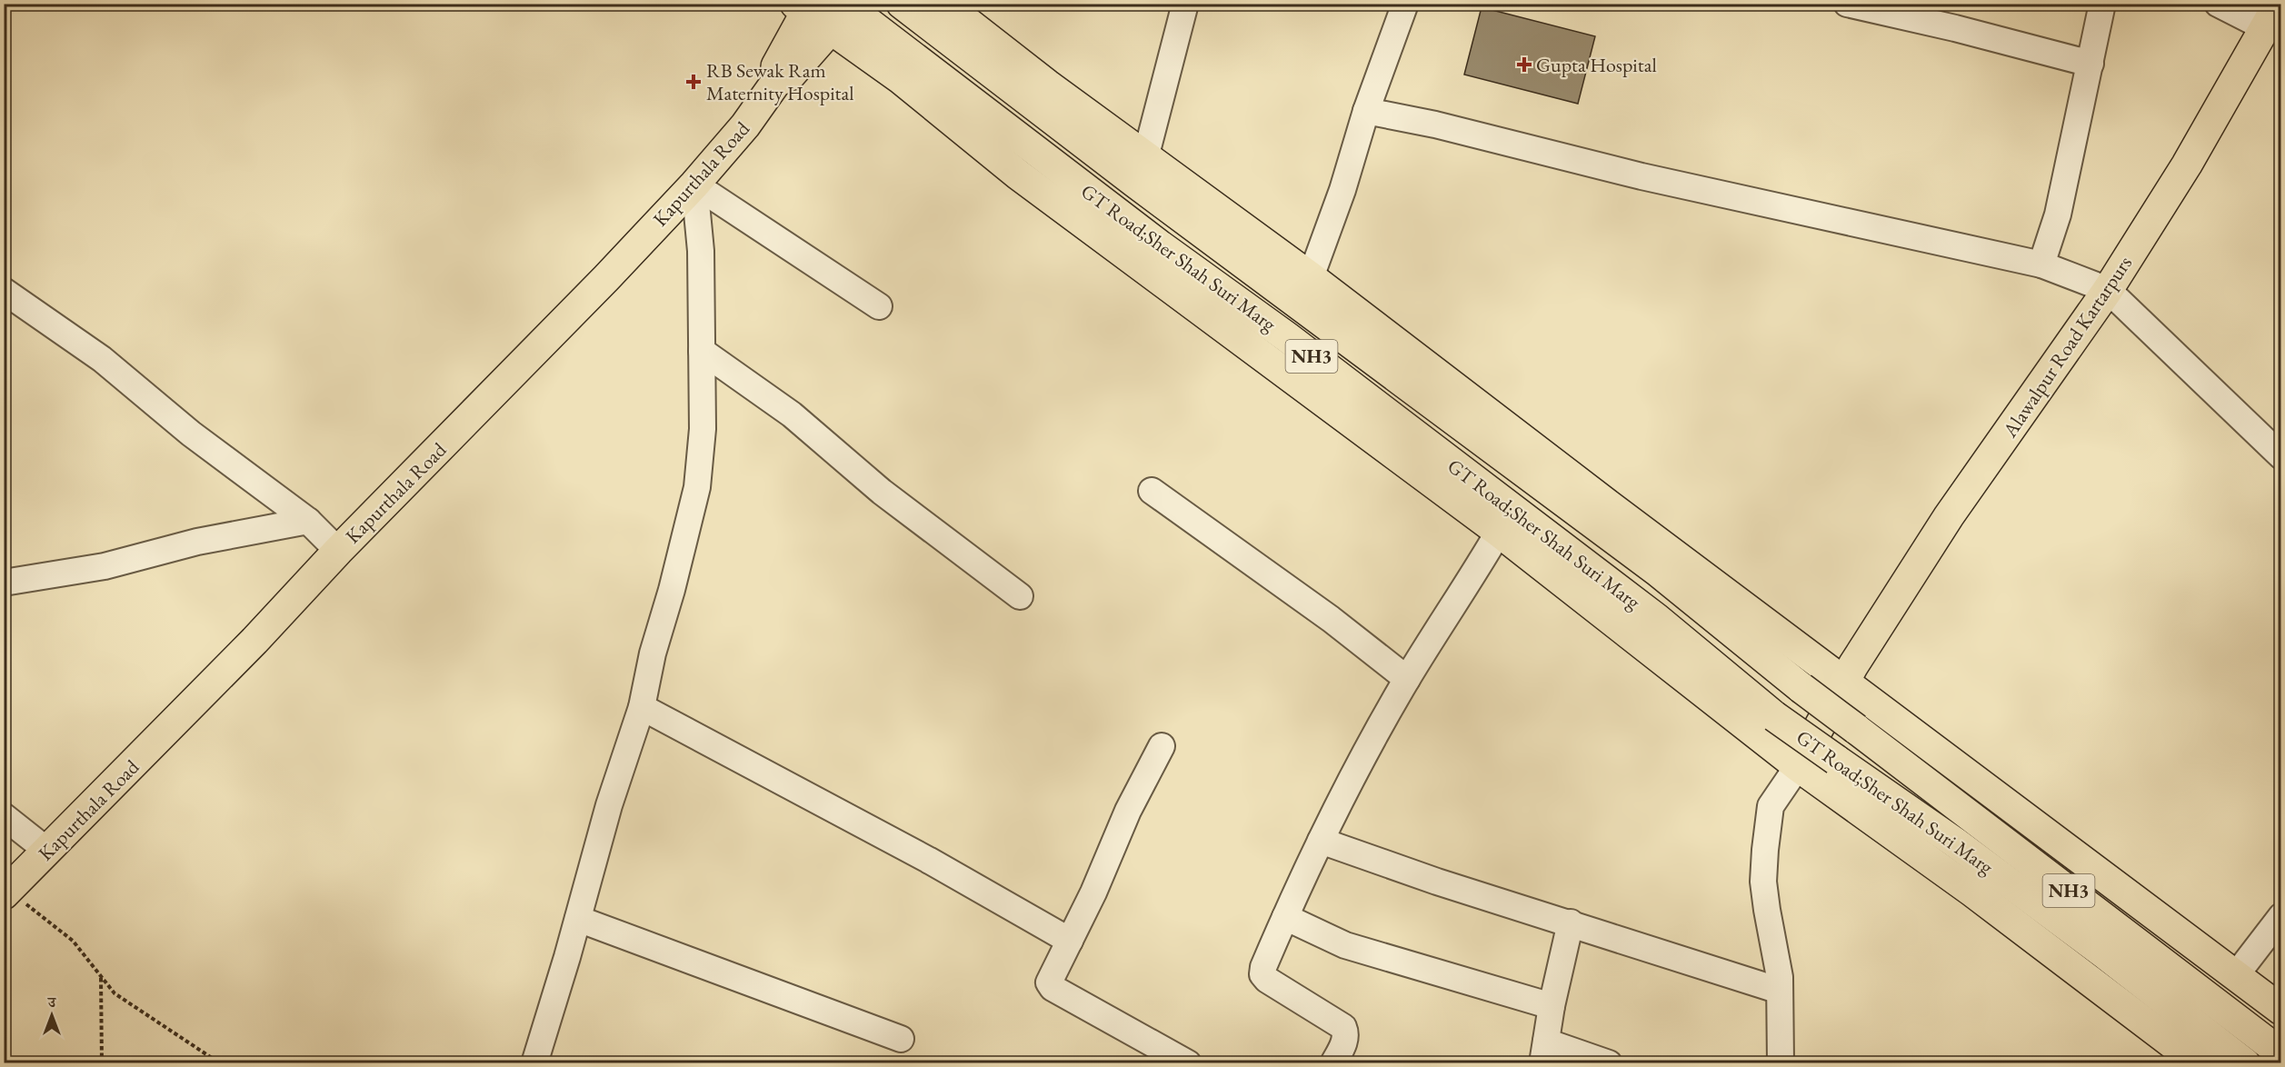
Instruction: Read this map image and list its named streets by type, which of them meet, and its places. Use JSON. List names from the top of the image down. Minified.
{"streets":{"main road":["Kapurthala Road","GT Road;Sher Shah Suri Marg","Alawalpur Road Kartarpurs","NH3"]},"crossings":[["Kapurthala Road","GT Road;Sher Shah Suri Marg"]],"places":{"health":["Gupta Hospital","RB Sewak Ram Maternity Hospital"]},"north":"top"}
